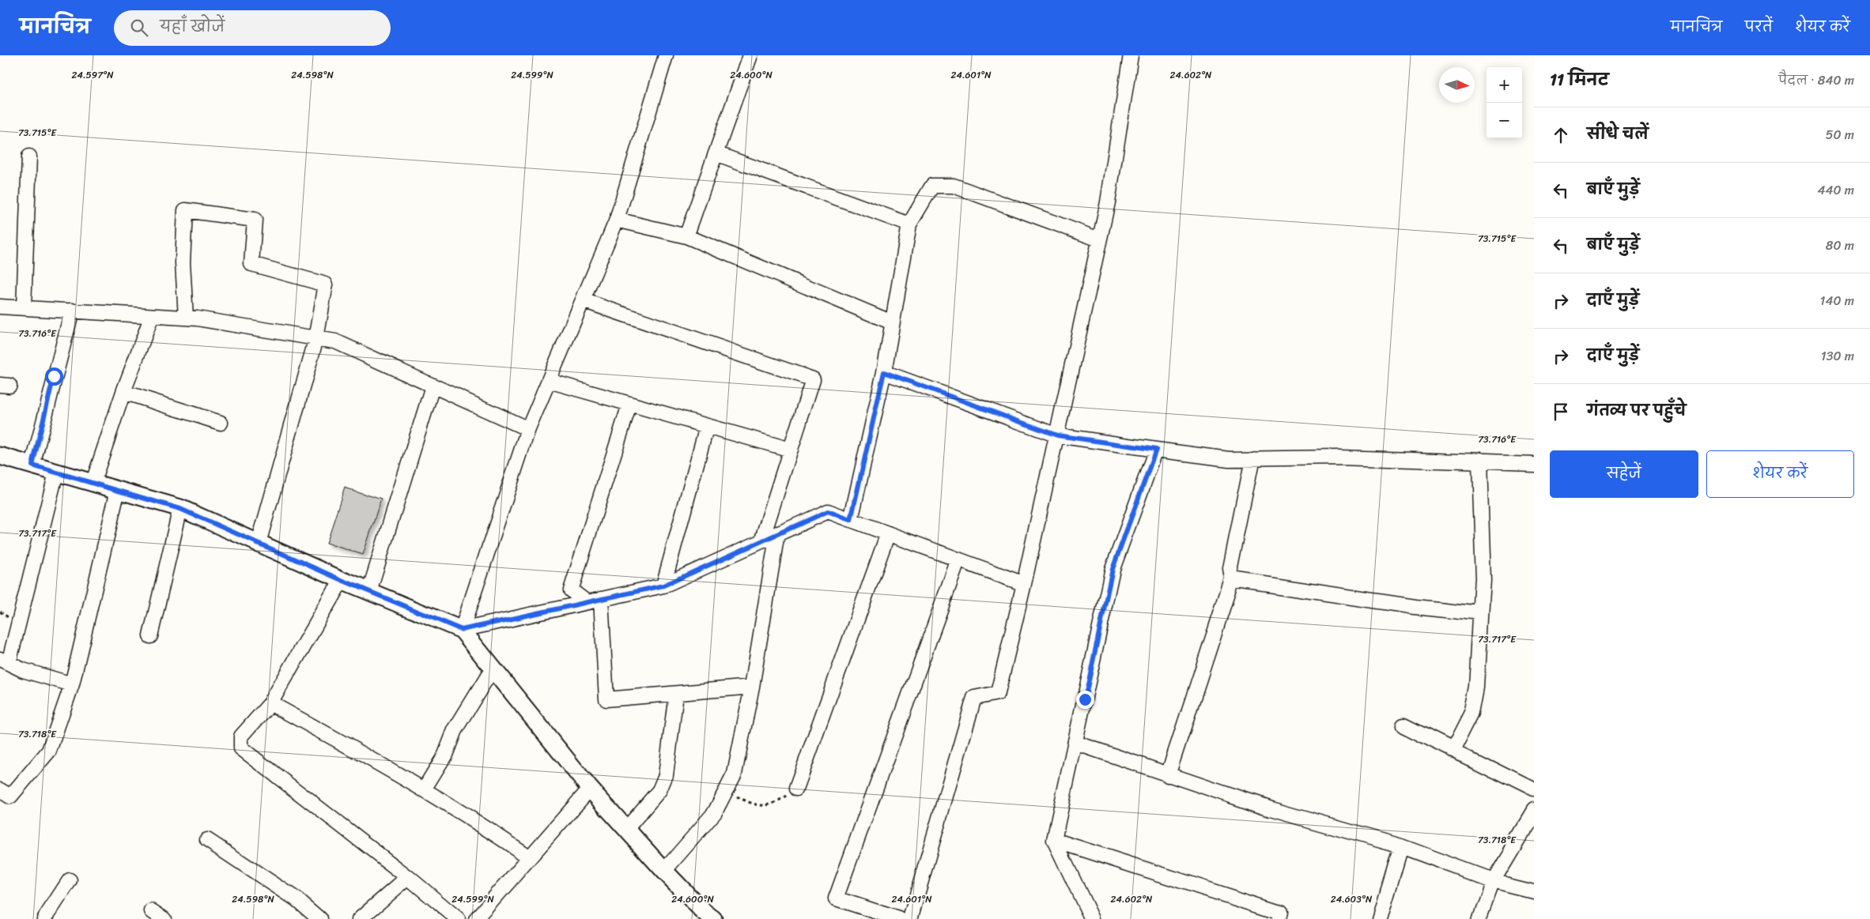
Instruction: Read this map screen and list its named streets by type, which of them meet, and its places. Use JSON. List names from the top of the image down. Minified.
{"north":"right","page":{"header":"मानचित्र","search":"यहाँ खोजें","nav":["मानचित्र","परतें","शेयर करें"],"heading":["11 मिनट","पैदल · 840 m"],"map_buttons":["+","−"],"list":[["सीधे चलें","50 m"],["बाएँ मुड़ें","440 m"],["बाएँ मुड़ें","80 m"],["दाएँ मुड़ें","140 m"],["दाएँ मुड़ें","130 m"],"गंतव्य पर पहुँचे"],"buttons":["सहेजें","शेयर करें"]},"coordinates":["24.597°N","24.598°N","24.599°N","24.600°N","24.601°N","24.602°N","73.715°E","73.716°E","73.717°E","73.718°E","24.603°N"]}
